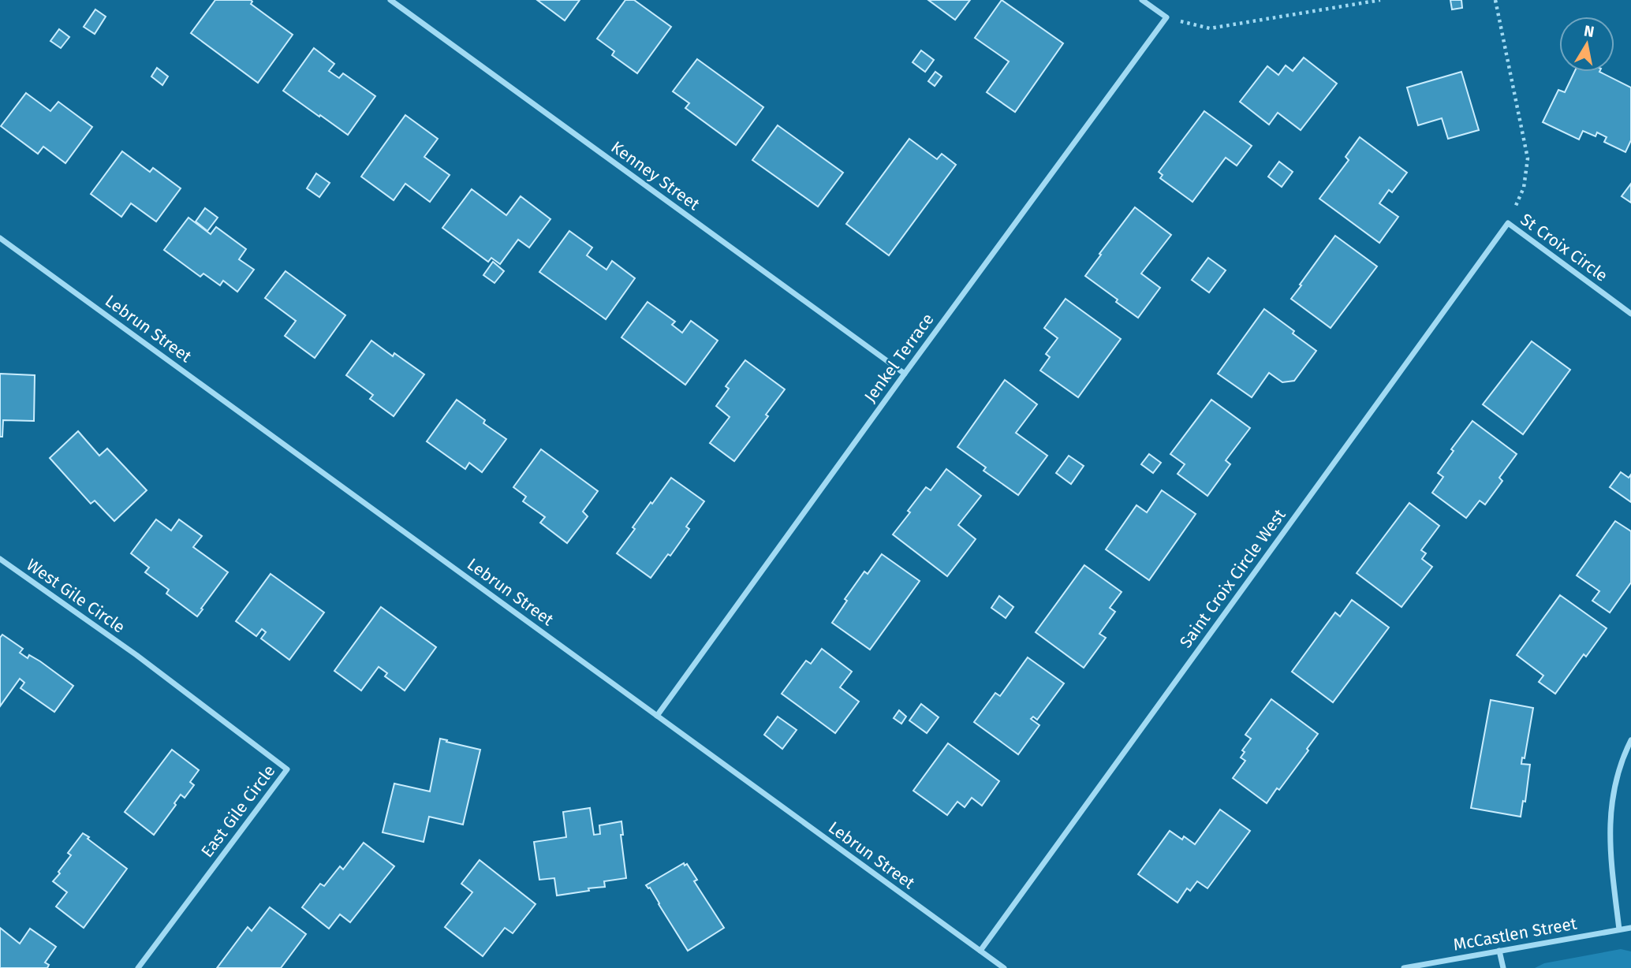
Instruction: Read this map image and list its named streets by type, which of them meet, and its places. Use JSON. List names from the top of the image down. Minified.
{"streets":{"street":["Kenney Street","St Croix Circle","Lebrun Street","Jenkel Terrace","Saint Croix Circle West","West Gile Circle","East Gile Circle","McCastlen Street"]},"crossings":[["Kenney Street","Jenkel Terrace"],["St Croix Circle","Saint Croix Circle West"],["Lebrun Street","Jenkel Terrace"],["Lebrun Street","Saint Croix Circle West"],["West Gile Circle","East Gile Circle"]],"north":"top"}
